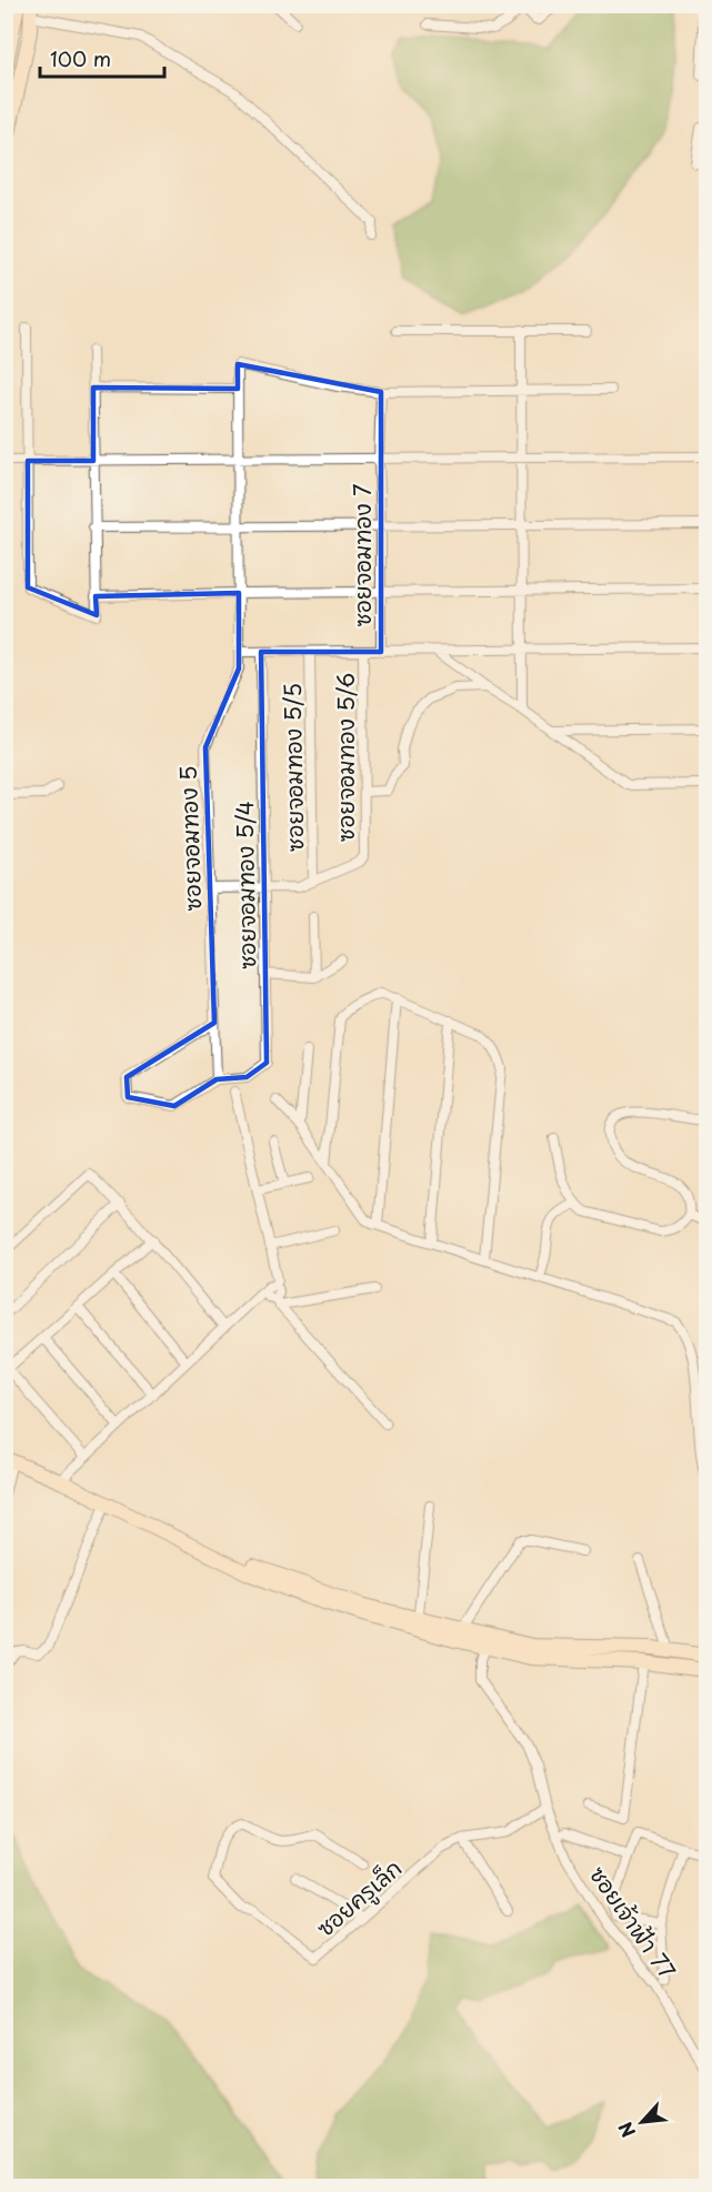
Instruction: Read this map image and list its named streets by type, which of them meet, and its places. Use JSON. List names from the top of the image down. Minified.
{"streets":{"street":["ซอยจอมทอง 7","ซอยจอมทอง 5/6","ซอยจอมทอง 5/5","ซอยจอมทอง 5","ซอยจอมทอง 5/4","ซอยครูเล็ก","ซอยเจ้าฟ้า 77"]},"crossings":[["ซอยจอมทอง 7","ซอยจอมทอง 5"],["ซอยจอมทอง 5/6","ซอยจอมทอง 5/5"],["ซอยจอมทอง 5","ซอยจอมทอง 5/4"],["ซอยครูเล็ก","ซอยเจ้าฟ้า 77"]],"scale_bar":"100 m","north":"bottom left"}
